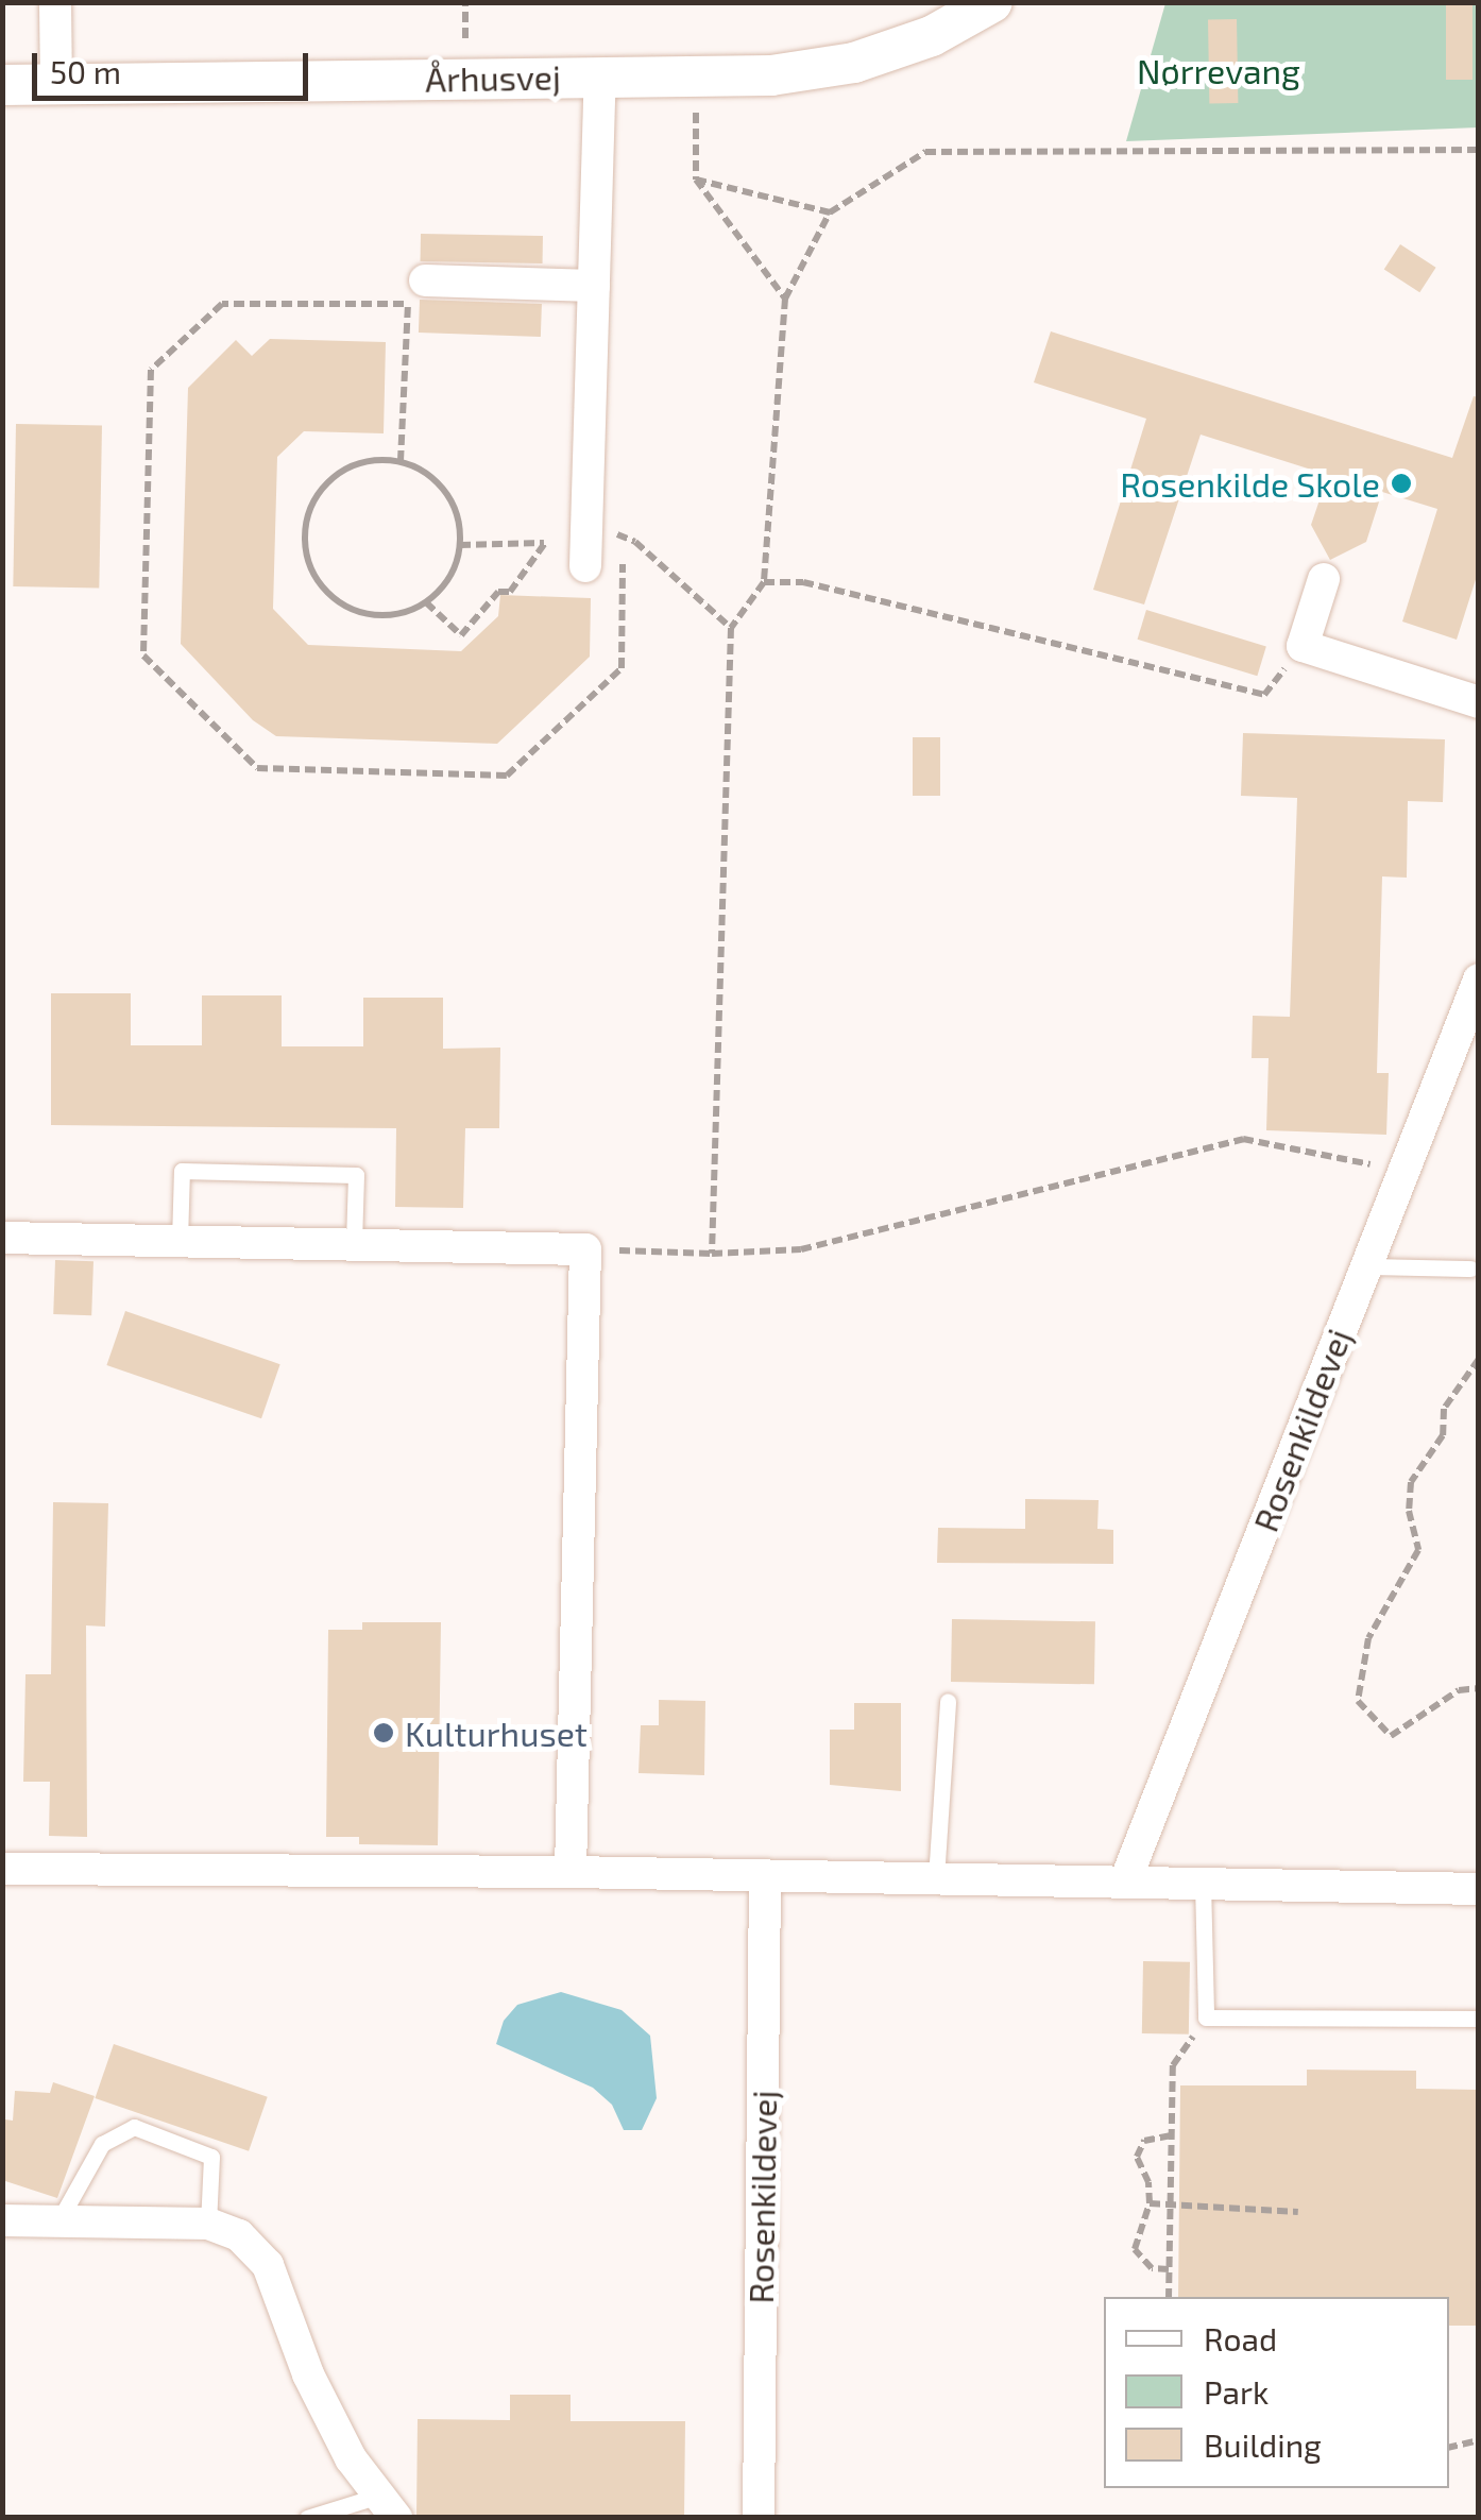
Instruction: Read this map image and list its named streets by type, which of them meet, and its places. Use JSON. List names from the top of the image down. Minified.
{"streets":{"street":["Århusvej","Rosenkildevej"]},"parks":["Nørrevang"],"places":["Rosenkilde Skole","Kulturhuset"],"legend":["Road","Park","Building"],"scale_bar":"50 m"}
